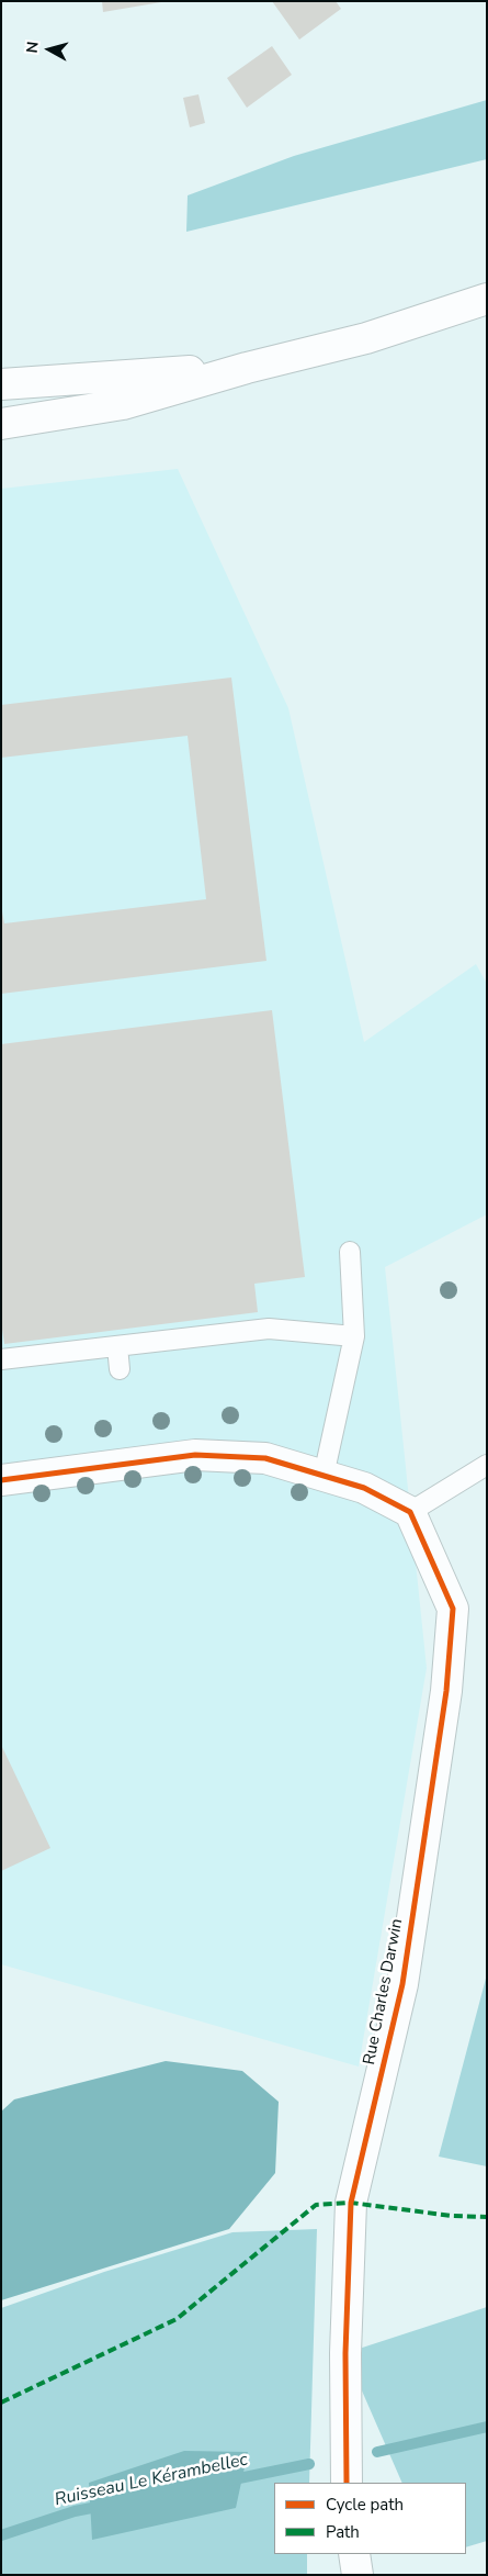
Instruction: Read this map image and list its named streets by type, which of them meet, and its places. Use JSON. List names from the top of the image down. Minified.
{"streets":{"street":["Rue Charles Darwin"]},"water":["Ruisseau Le Kérambellec"],"legend":["Cycle path","Path"],"north":"left"}
